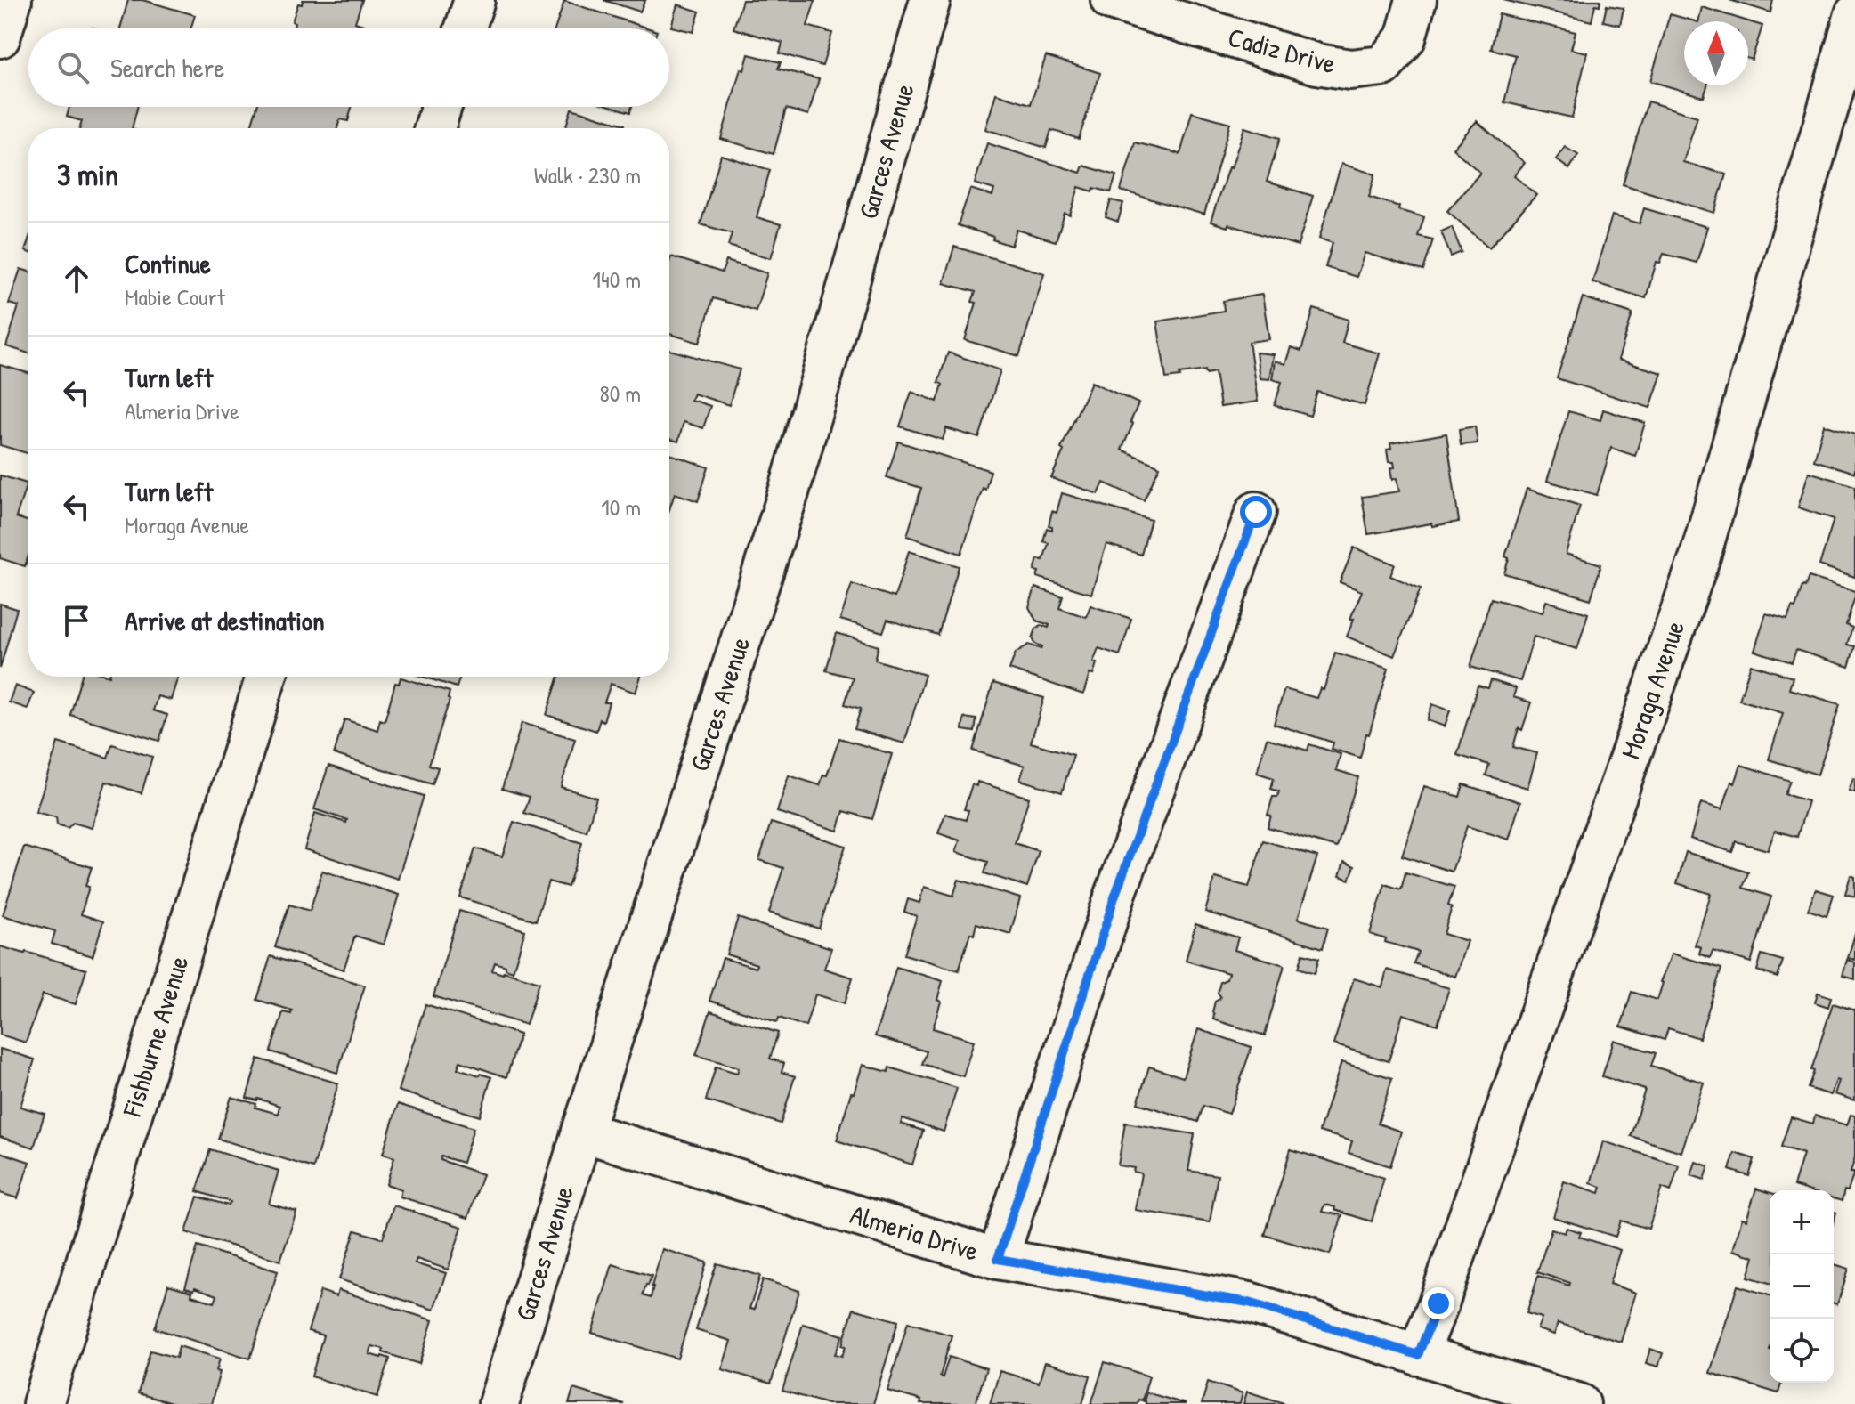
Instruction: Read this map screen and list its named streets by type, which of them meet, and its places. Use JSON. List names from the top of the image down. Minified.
{"streets":{"street":["Cadiz Drive","Garces Avenue","Moraga Avenue","Fishburne Avenue","Almeria Drive"]},"crossings":[["Garces Avenue","Almeria Drive"],["Moraga Avenue","Almeria Drive"]],"north":"top","page":{"search":"Search here","heading":["3 min","Walk · 230 m"],"list":[["Continue","Mabie Court","140 m"],["Turn left","Almeria Drive","80 m"],["Turn left","Moraga Avenue","10 m"],"Arrive at destination"],"map_buttons":["+","−"]}}
